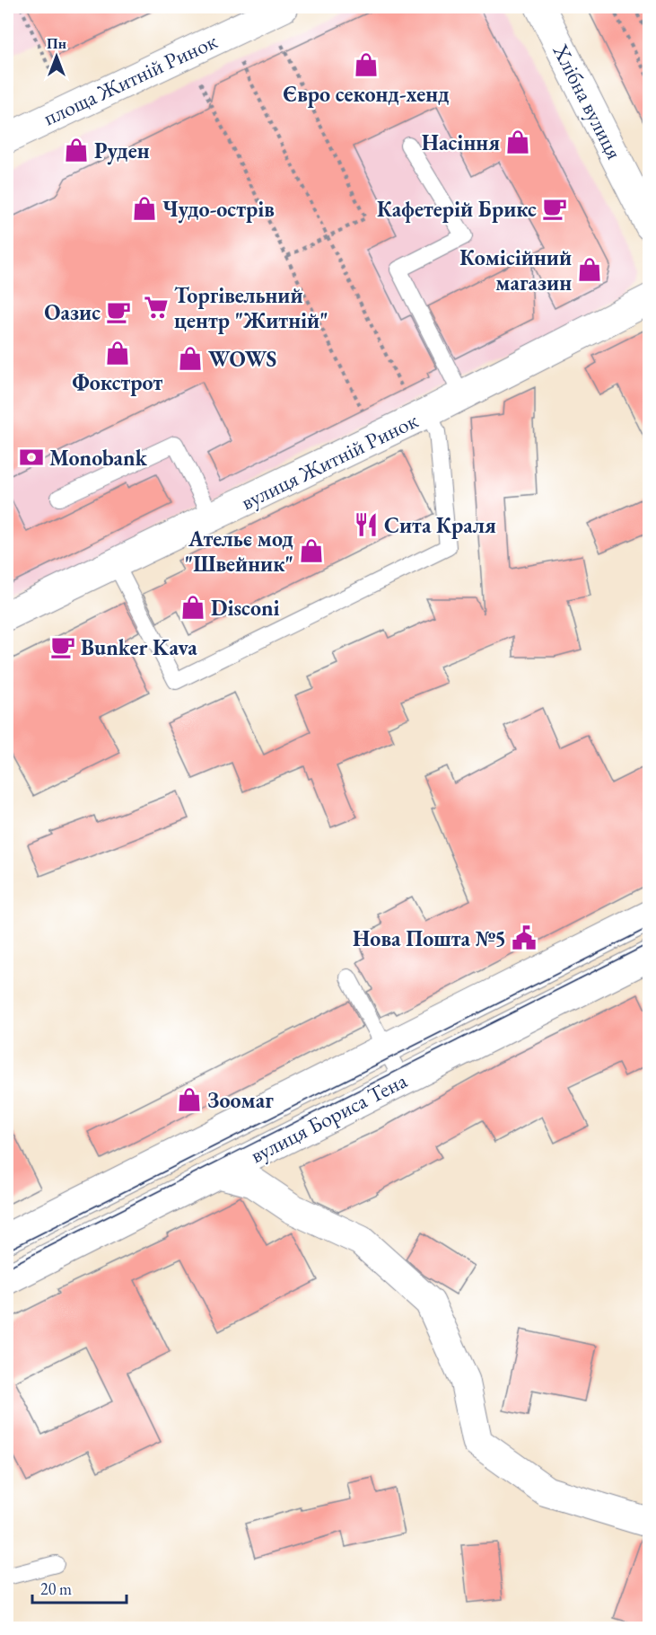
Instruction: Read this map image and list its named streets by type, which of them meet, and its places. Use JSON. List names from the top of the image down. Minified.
{"streets":{"street":["площа Житній Ринок","Хлібна вулиця","вулиця Житній Ринок","вулиця Бориса Тена"]},"places":{"shop":["Євро секонд-хенд","Насіння","Руден","Чудо-острів","Комісійний магазин","Фокстрот","WOWS","Ательє мод \"Швейник\"","Disconi","Зоомаг"],"cafe":["Кафетерій Брикс","Оазис","Bunker Kava"],"supermarket":["Торгівельний центр \"Житній\""],"bank":["Monobank"],"restaurant":["Сита Краля"],"public building":["Нова Пошта №5"]},"scale_bar":"20 m","north":"top"}
